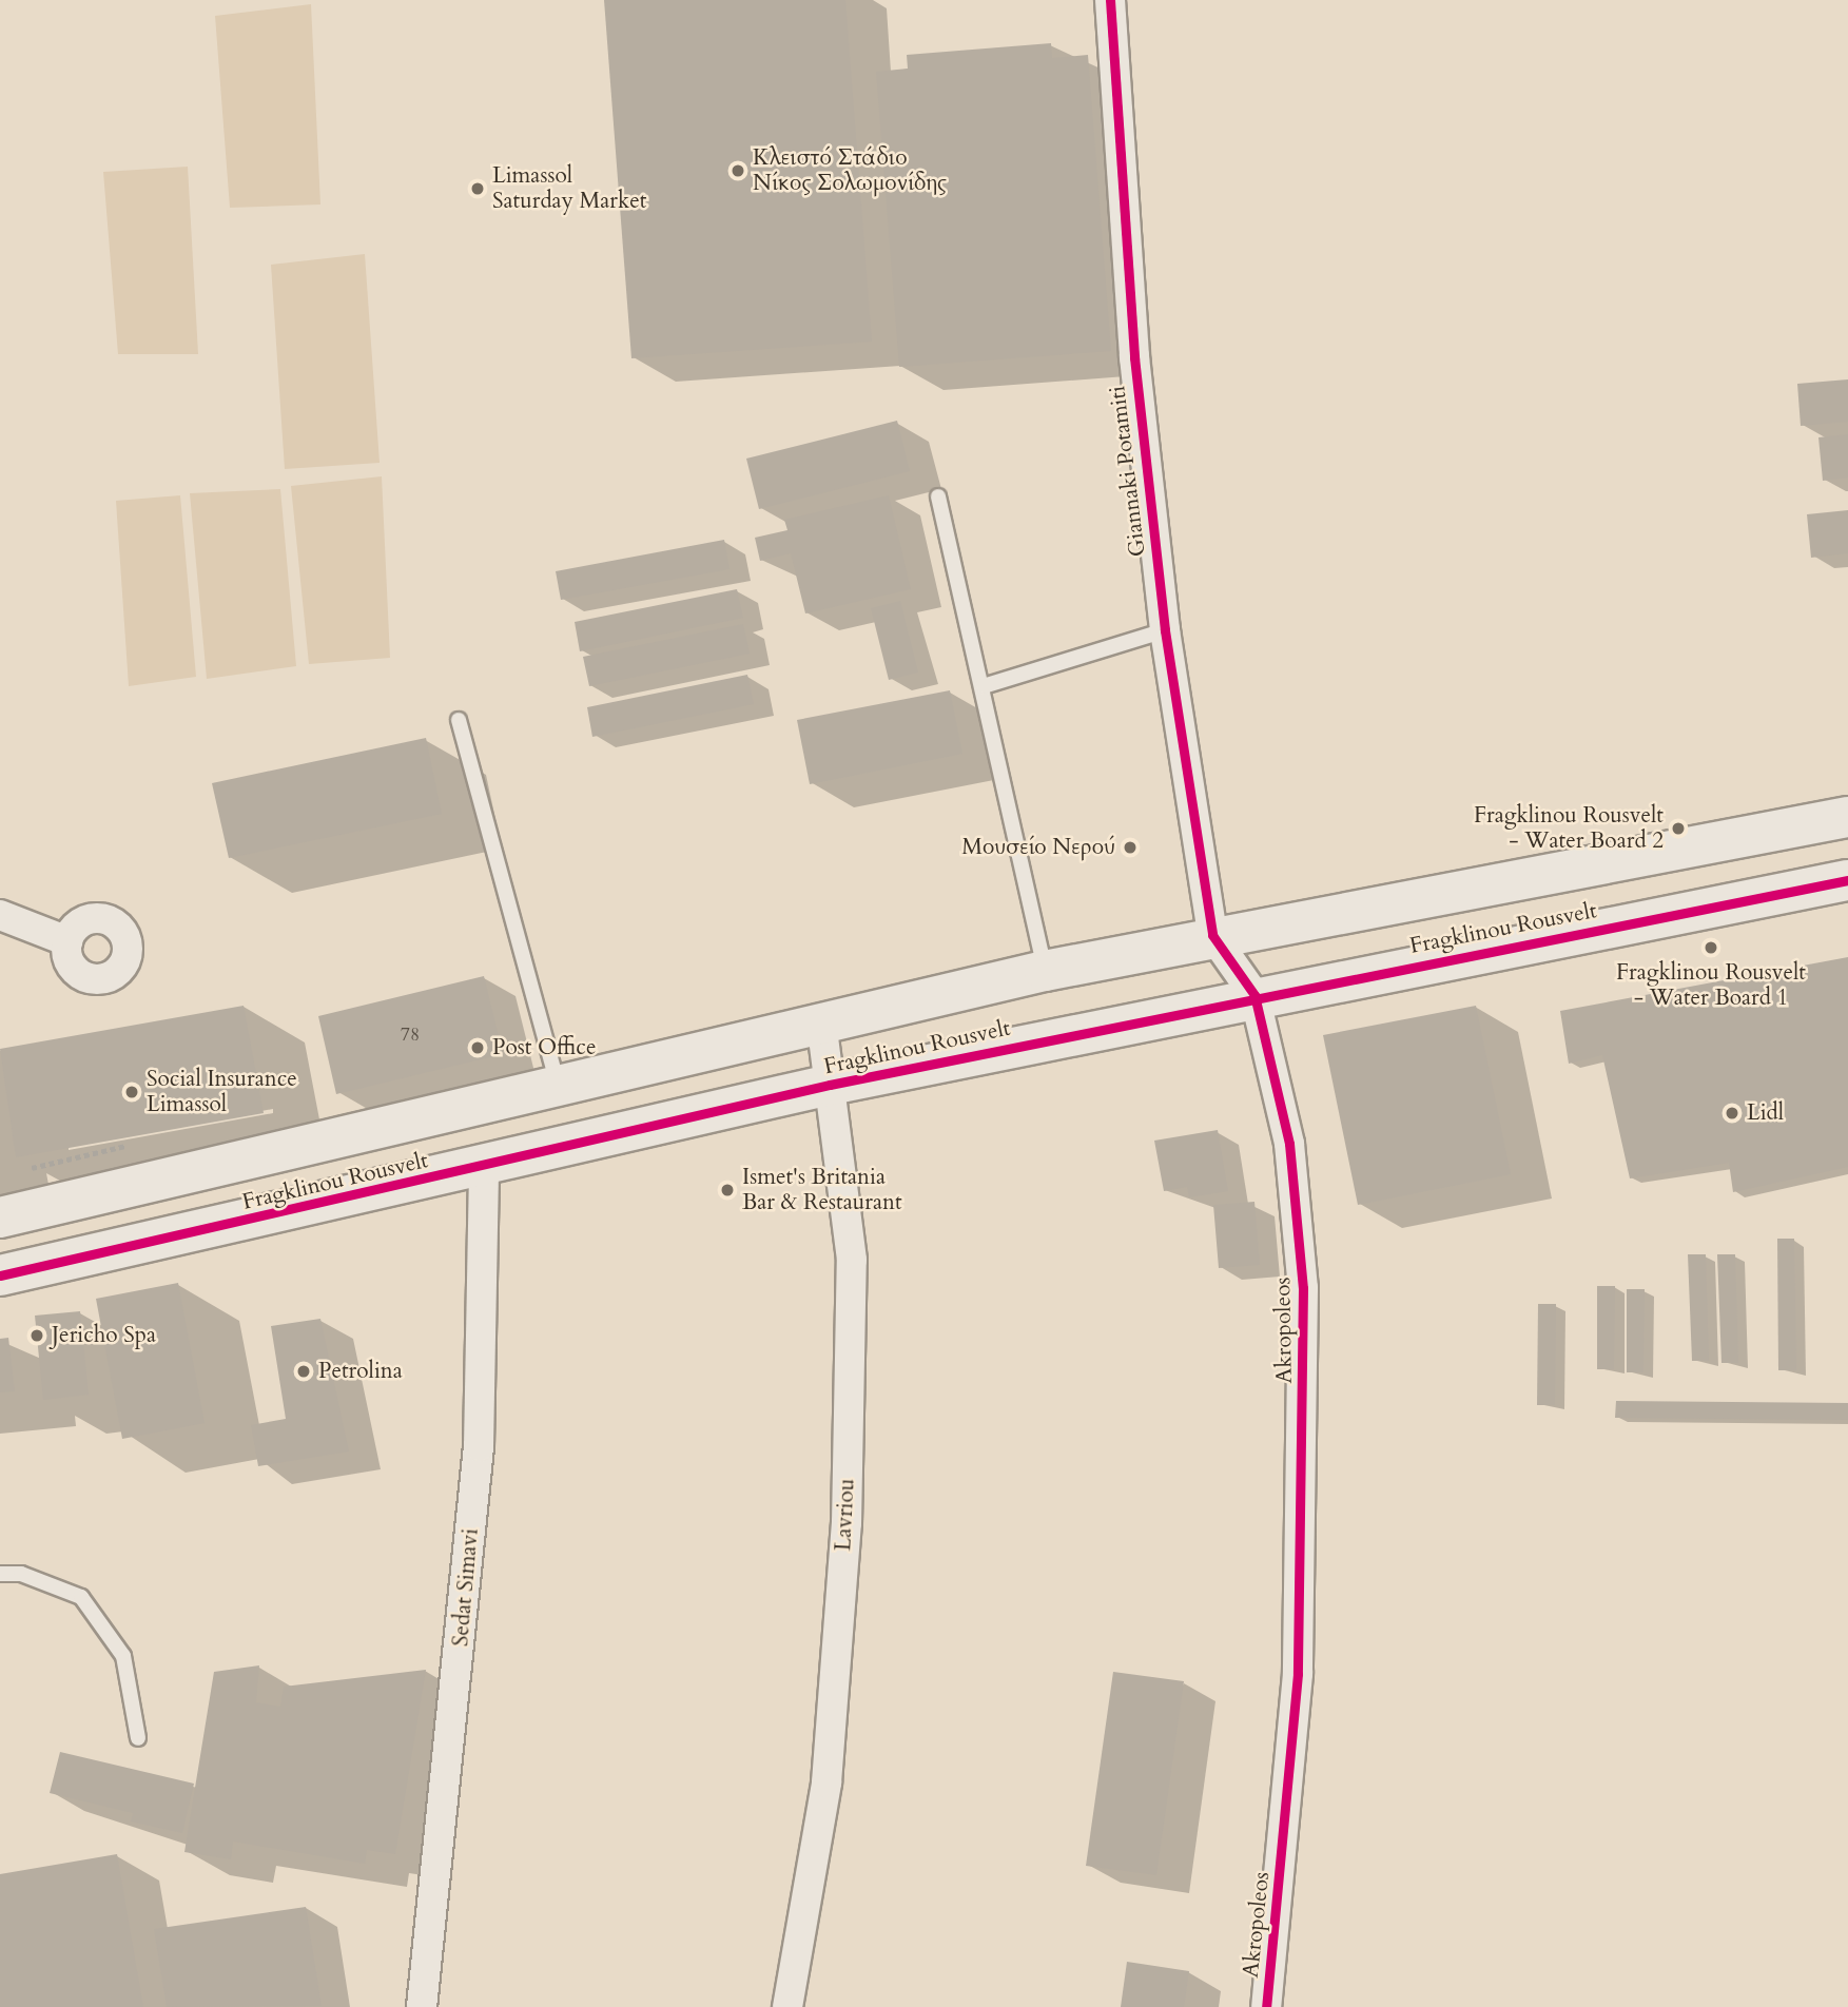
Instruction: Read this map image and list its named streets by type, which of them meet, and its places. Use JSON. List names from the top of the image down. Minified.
{"streets":{"main road":["Fragklinou Rousvelt"],"street":["Giannaki Potamiti","Akropoleos","Lavriou","Sedat Simavi"]},"crossings":[["Giannaki Potamiti","Fragklinou Rousvelt"],["Giannaki Potamiti","Akropoleos"],["Fragklinou Rousvelt","Akropoleos"],["Fragklinou Rousvelt","Lavriou"],["Fragklinou Rousvelt","Sedat Simavi"]],"places":["Κλειστό Στάδιο Νίκος Σολωμονίδης","Limassol Saturday Market","Fragklinou Rousvelt - Water Board 2","Μουσείο Νερού","Fragklinou Rousvelt - Water Board 1","Post Office","Social Insurance Limassol","Lidl","Ismet's Britania Bar & Restaurant","Jericho Spa","Petrolina"],"house_numbers":["78"]}
